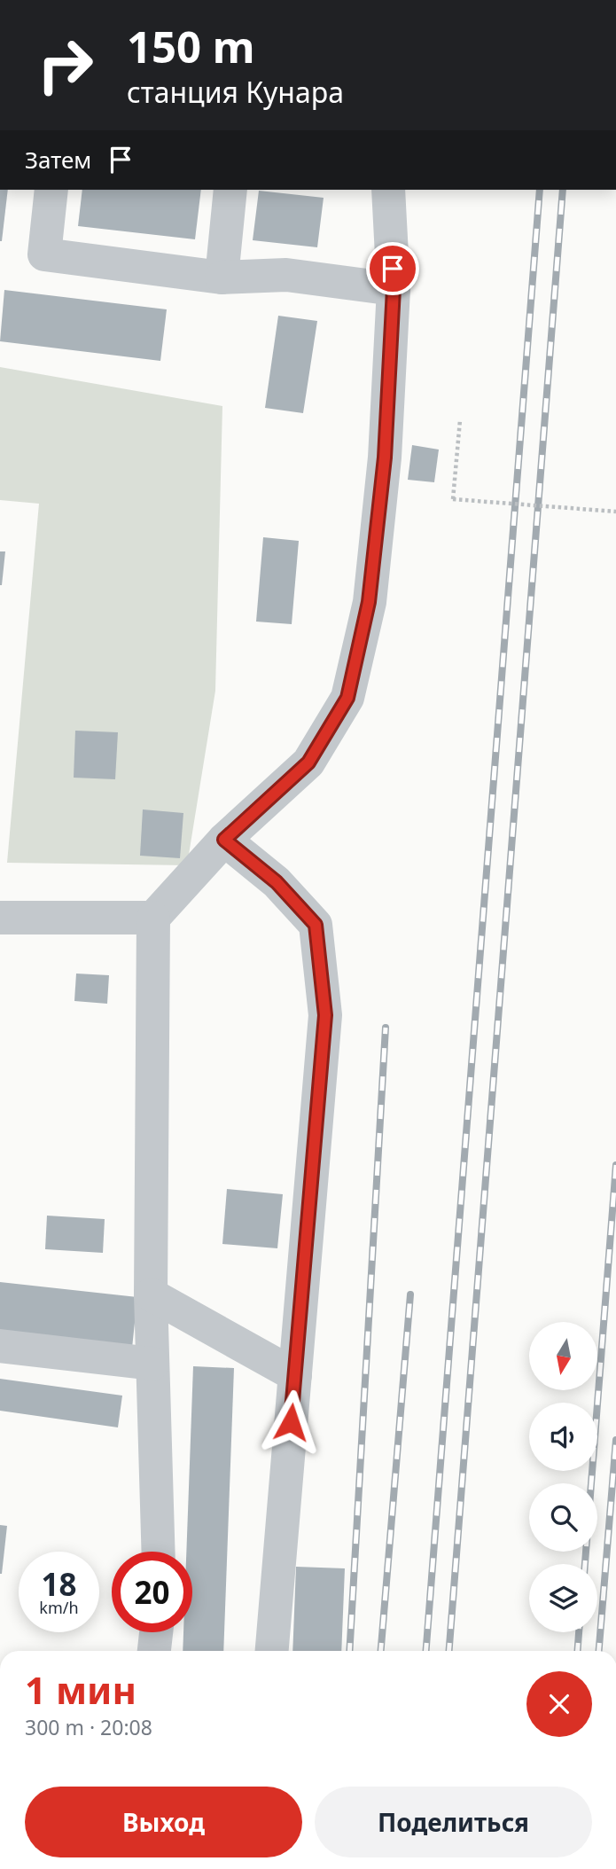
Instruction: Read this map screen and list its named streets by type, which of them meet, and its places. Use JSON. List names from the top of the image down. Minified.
{"north":"bottom","page":{"turn":["150 m","станция Кунара"],"then":"Затем","speed":"18 km/h","limit":"20","heading":["1 мин","300 m · 20:08"],"buttons":["Выход","Поделиться"]}}
